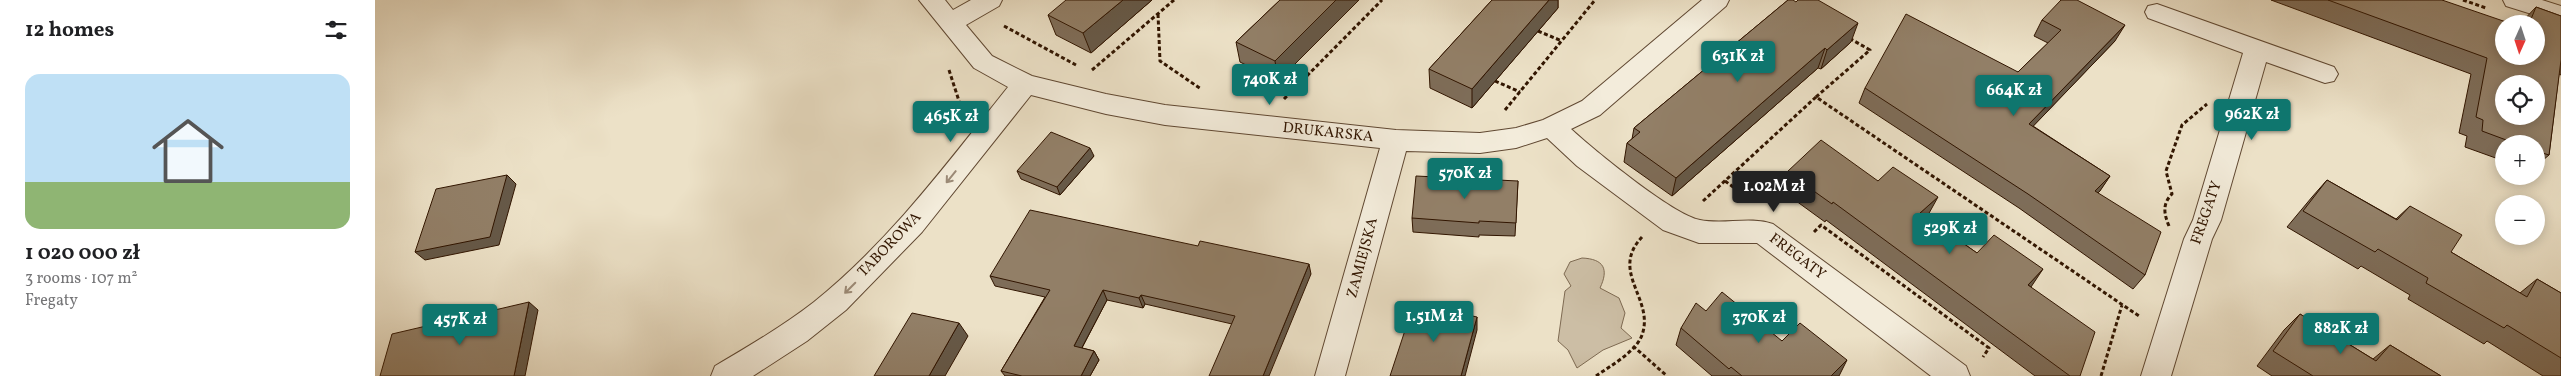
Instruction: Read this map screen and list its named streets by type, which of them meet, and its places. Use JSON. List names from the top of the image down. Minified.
{"streets":{"street":["DRUKARSKA","FREGATY","TABOROWA","ZAMIEJSKA"]},"crossings":[["DRUKARSKA","FREGATY"],["DRUKARSKA","TABOROWA"],["DRUKARSKA","ZAMIEJSKA"]],"one_way":["TABOROWA"],"north":"bottom","page":{"heading":"12 homes","map_buttons":["+","−"],"price":["631K zł","740K zł","664K zł","962K zł","465K zł","570K zł","1.02M zł","529K zł","1.51M zł","370K zł","457K zł","882K zł"],"list":[{"name":"1 020 000 zł","note":"3 rooms · 107 m² · Fregaty"}]}}
